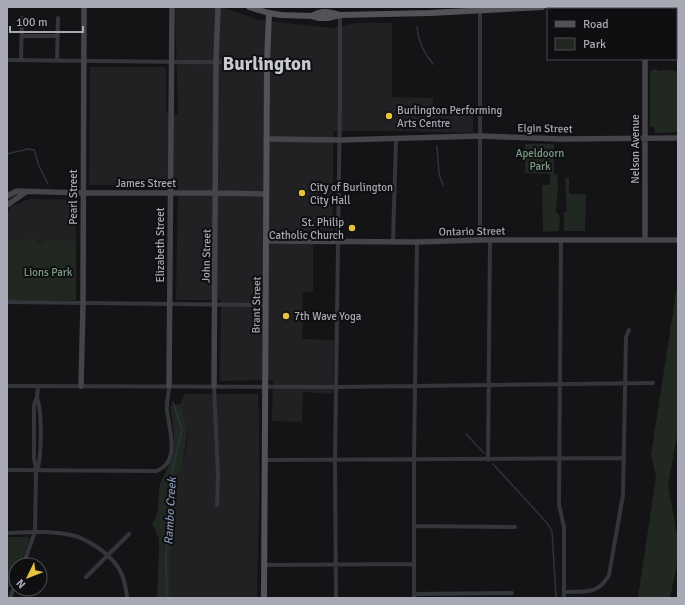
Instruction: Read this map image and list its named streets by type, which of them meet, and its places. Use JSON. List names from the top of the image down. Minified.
{"streets":{"main road":["Brant Street"],"street":["Elgin Street","Nelson Avenue","James Street","Pearl Street","Ontario Street","Elizabeth Street","John Street"]},"crossings":[["Elgin Street","Nelson Avenue"],["Elgin Street","Brant Street"],["Nelson Avenue","Ontario Street"],["James Street","Pearl Street"],["James Street","Elizabeth Street"],["James Street","John Street"],["James Street","Brant Street"],["Ontario Street","Brant Street"]],"districts":["Burlington"],"water":["Rambo Creek"],"parks":["Apeldoorn Park","Lions Park"],"places":["Burlington Performing Arts Centre","City of Burlington City Hall","St. Philip Catholic Church","7th Wave Yoga"],"legend":["Road","Park"],"scale_bar":"100 m","north":"bottom left"}
